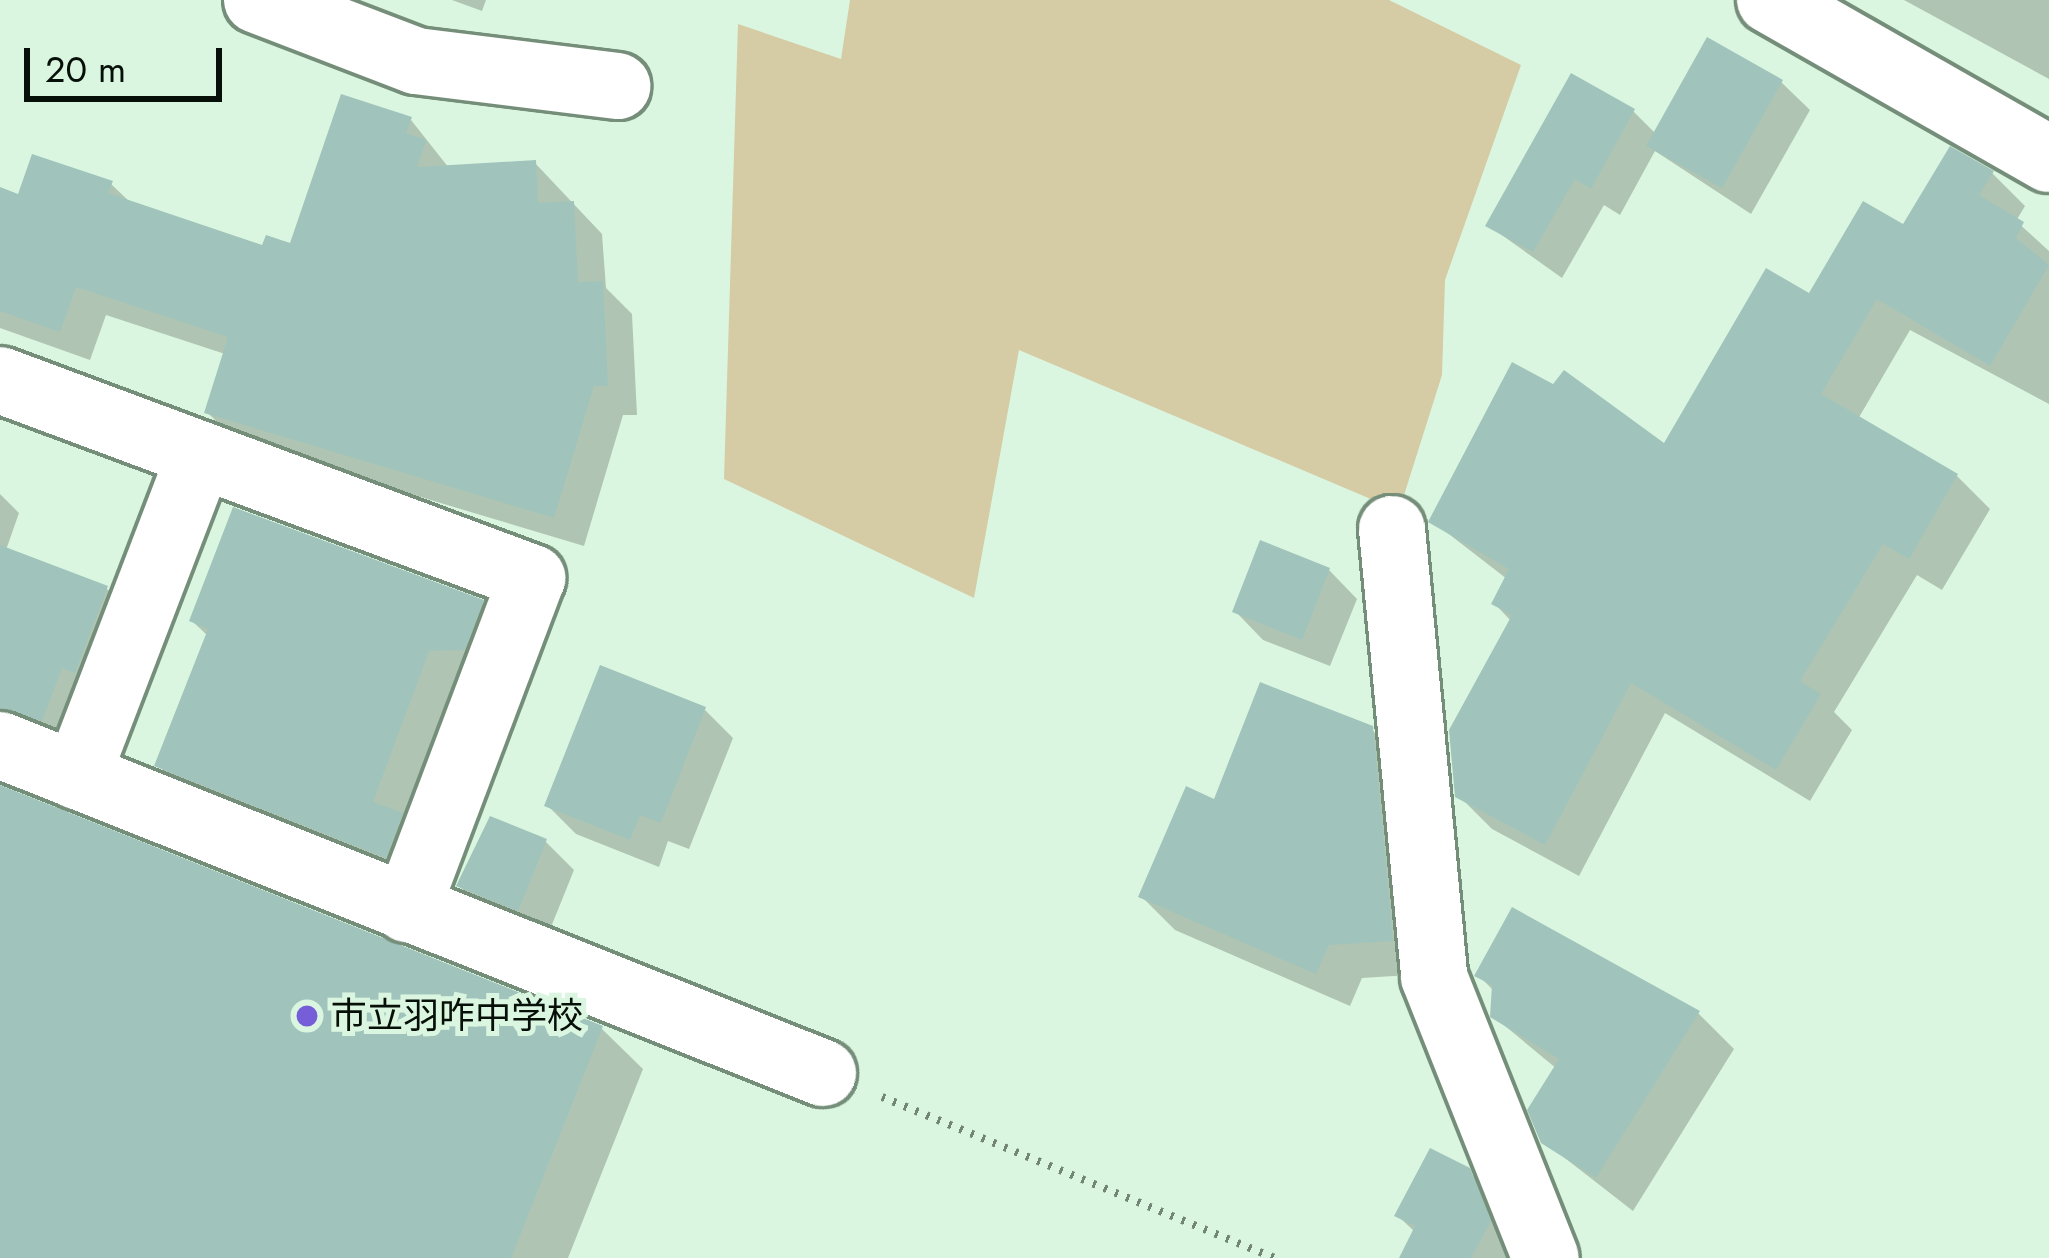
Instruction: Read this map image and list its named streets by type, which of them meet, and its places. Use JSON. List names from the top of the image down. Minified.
{"places":["市立羽咋中学校"],"scale_bar":"20 m"}
